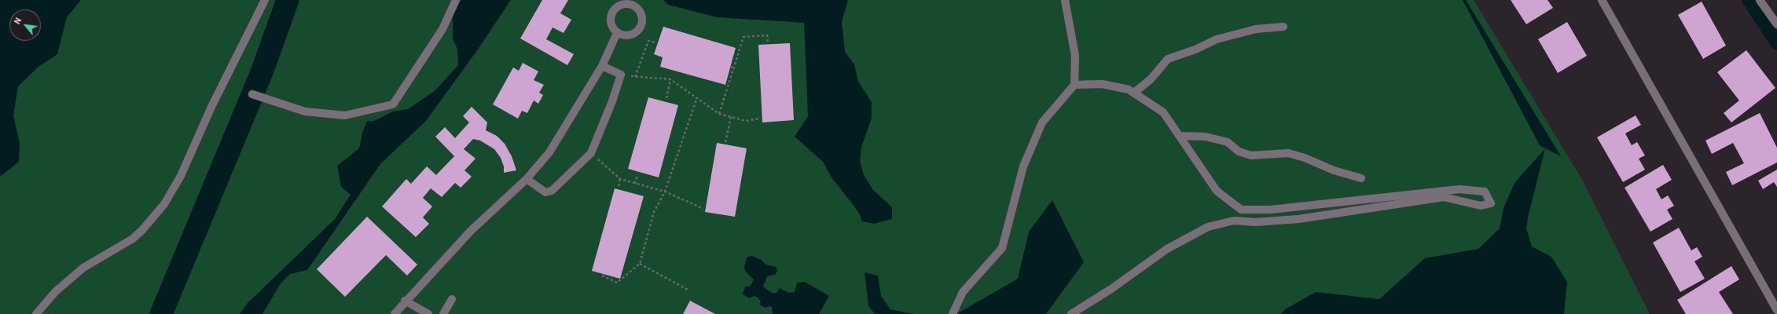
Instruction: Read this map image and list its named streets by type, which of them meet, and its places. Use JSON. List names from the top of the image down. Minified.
{"north":"top left"}
